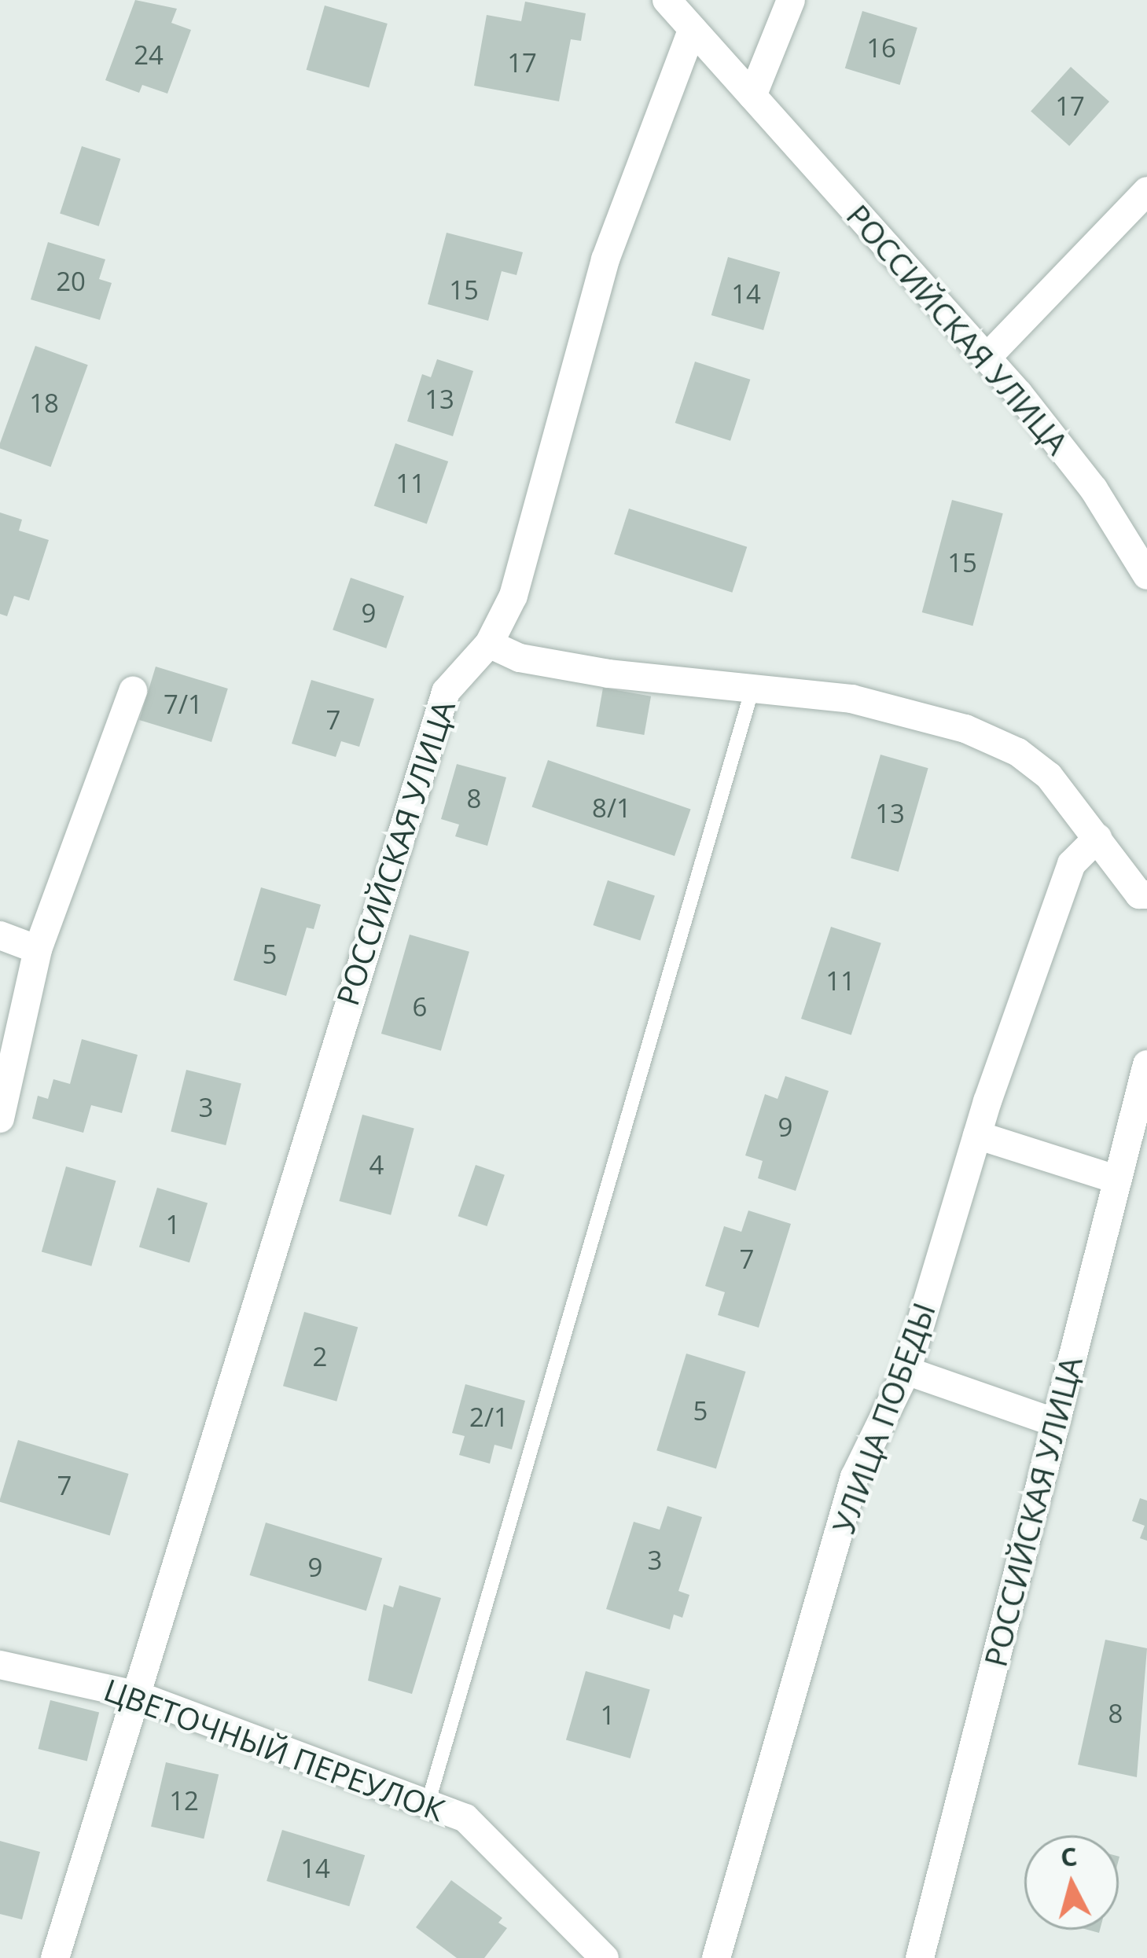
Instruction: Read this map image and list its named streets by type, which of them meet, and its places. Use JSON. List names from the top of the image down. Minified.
{"streets":{"street":["РОССИЙСКАЯ УЛИЦА","УЛИЦА ПОБЕДЫ","ЦВЕТОЧНЫЙ ПЕРЕУЛОК"]},"crossings":[["РОССИЙСКАЯ УЛИЦА","ЦВЕТОЧНЫЙ ПЕРЕУЛОК"]],"house_numbers":["16","24","17","17","20","15","14","13","18","11","15","9","7/1","7","8","8/1","13","5","11","6","3","9","4","1","7","2","5","2/1","7","3","9","8","1","12","14"],"north":"top"}
